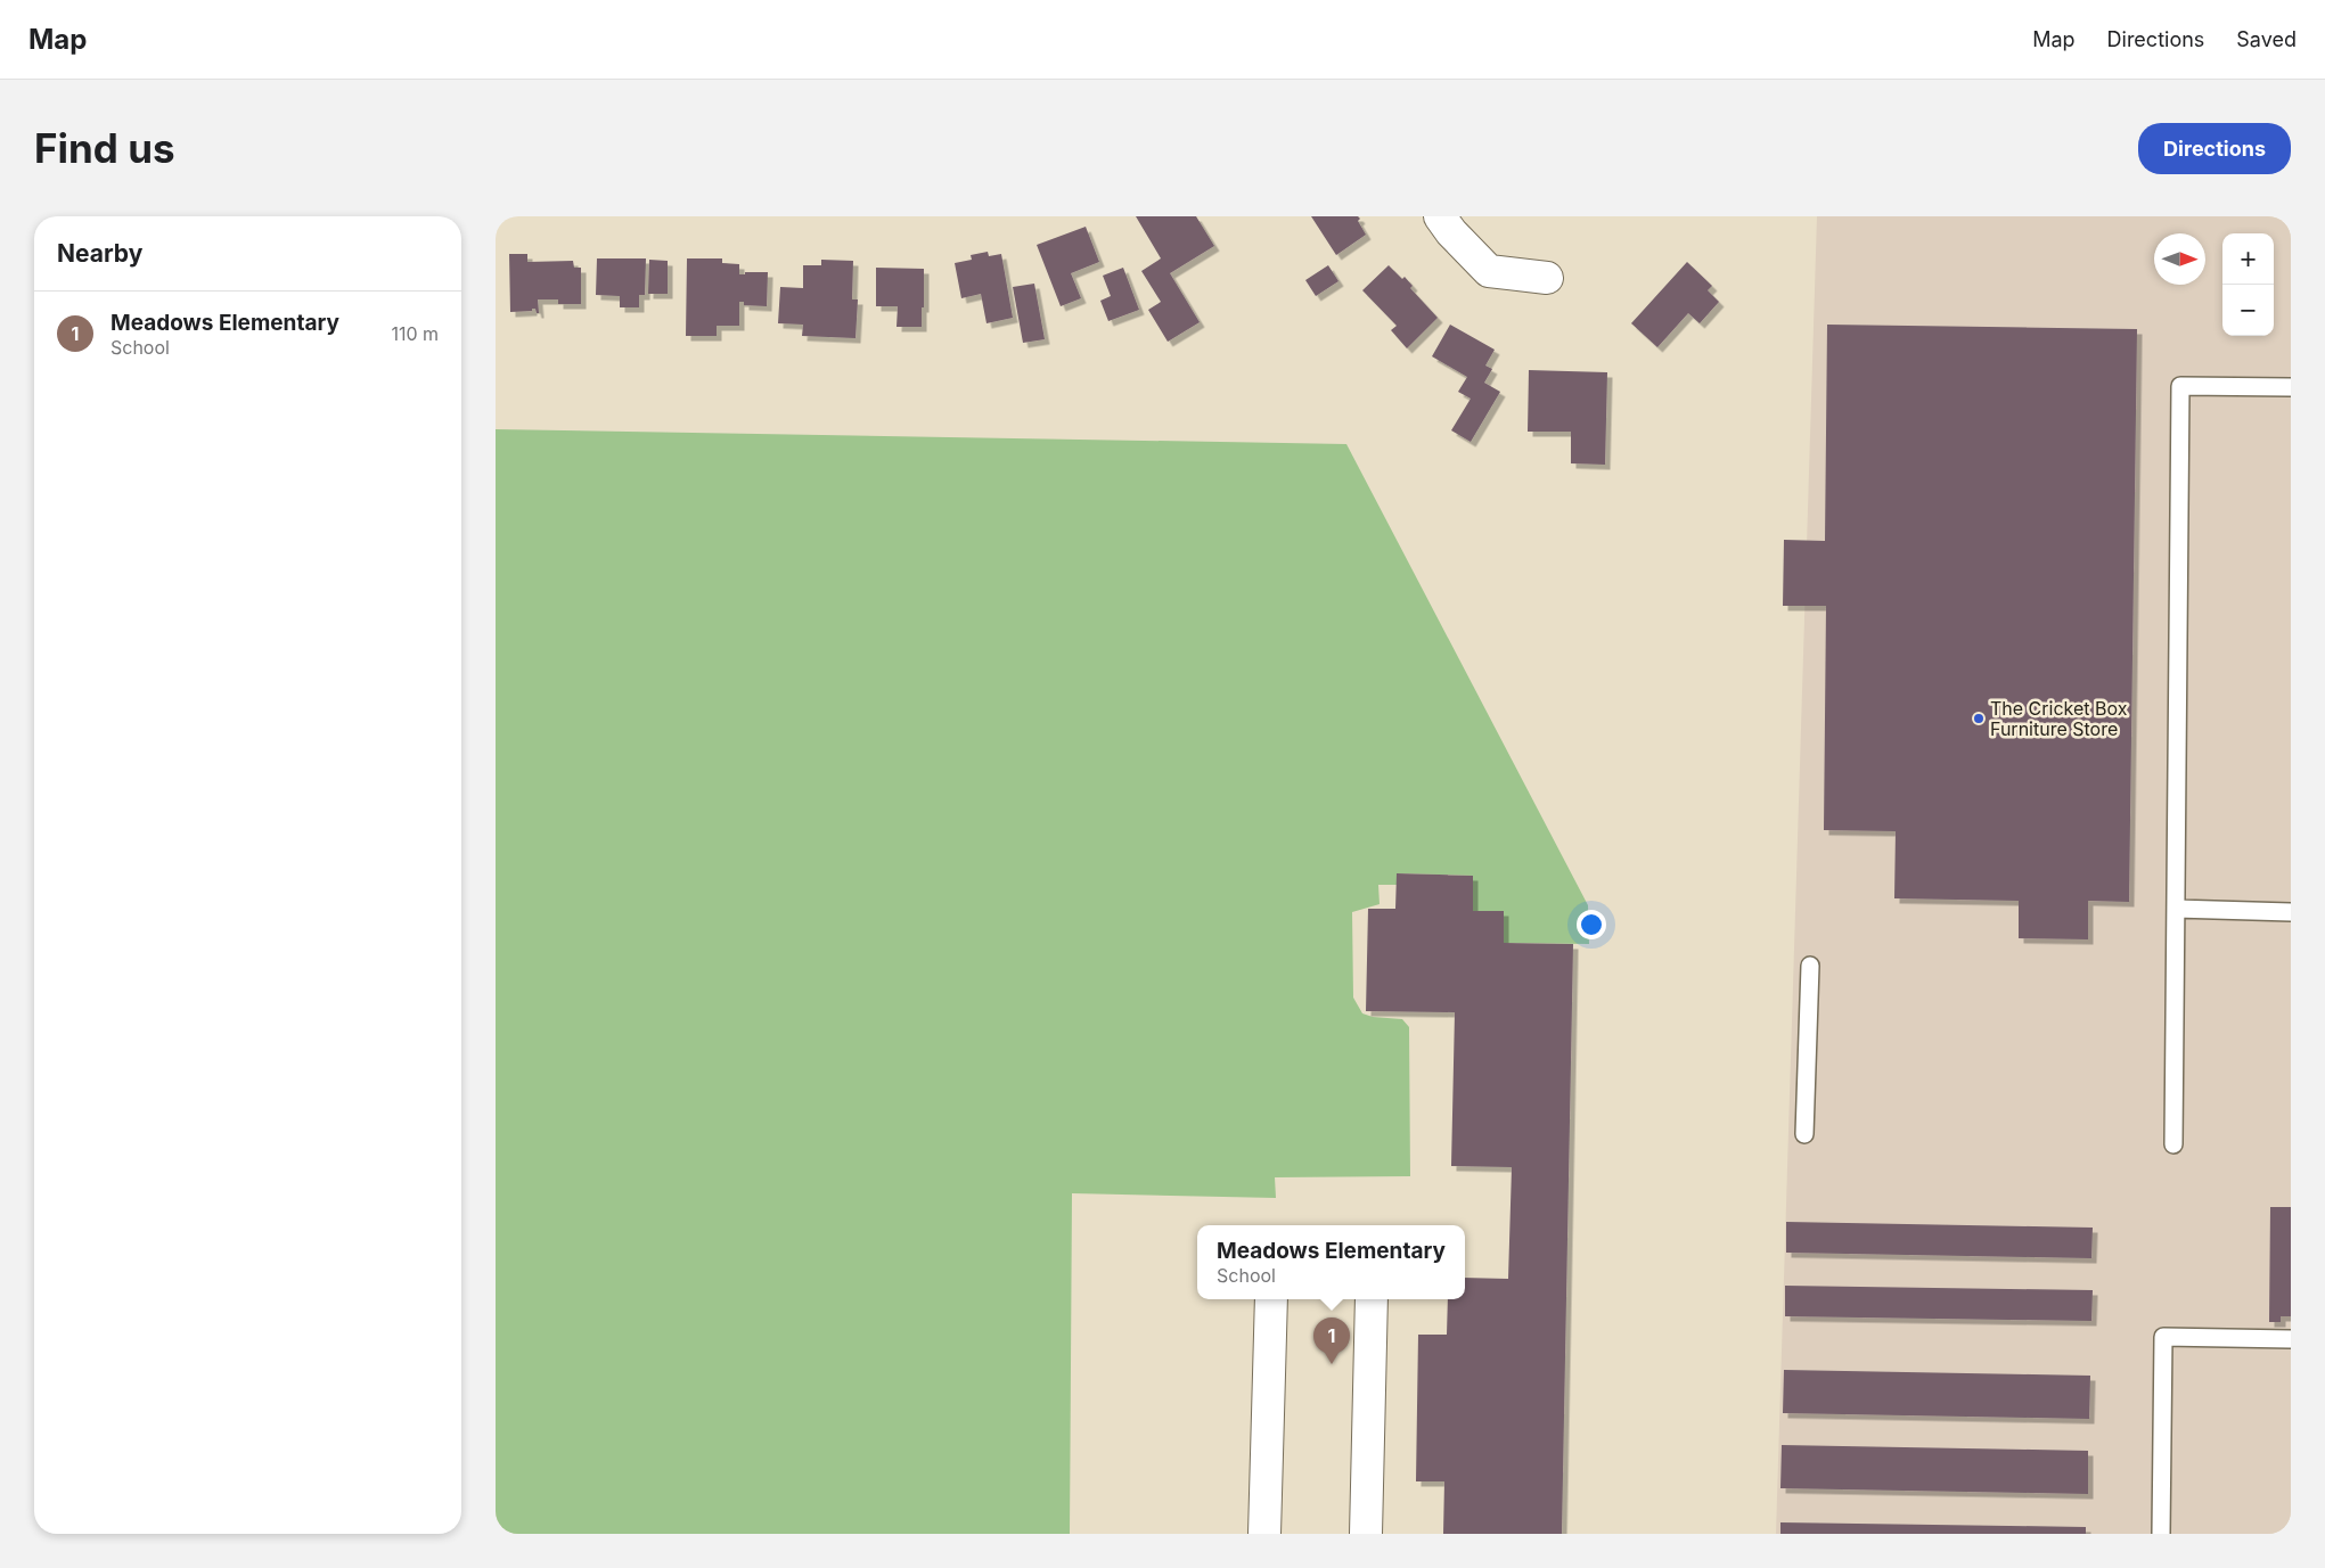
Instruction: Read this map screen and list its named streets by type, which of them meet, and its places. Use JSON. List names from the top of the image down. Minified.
{"places":["The Cricket Box Furniture Store"],"north":"right","page":{"header":"Map","nav":["Map","Directions","Saved"],"buttons":"Directions","title":"Find us","heading":"Nearby","map_buttons":["+","−"],"list":[{"mark":"1","name":"Meadows Elementary","note":"School","value":"110 m"}],"popup":["Meadows Elementary","School"],"pins":"1"}}
